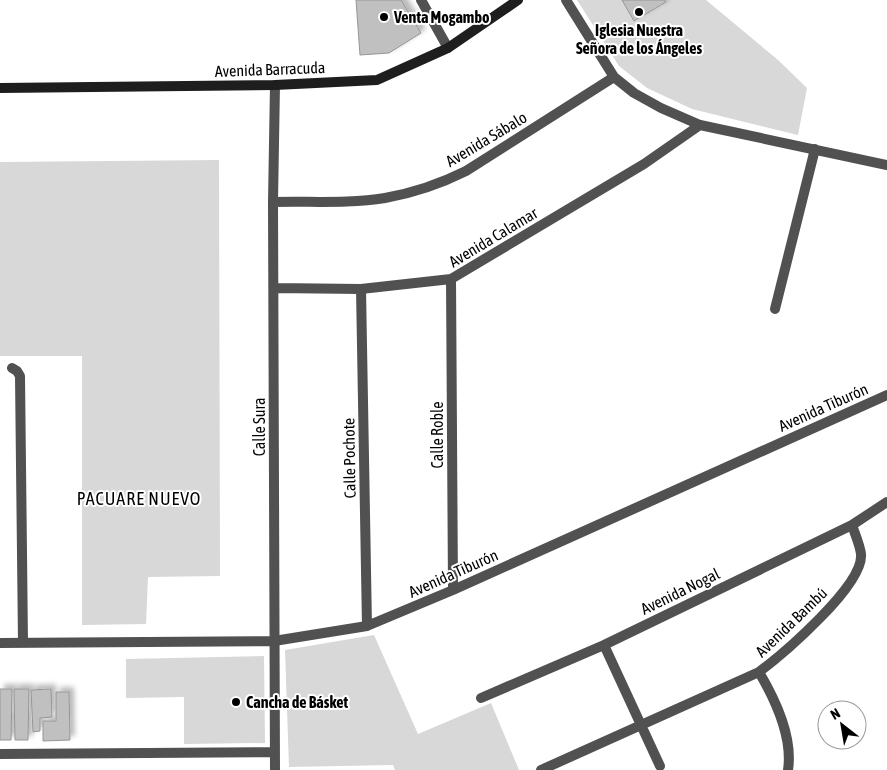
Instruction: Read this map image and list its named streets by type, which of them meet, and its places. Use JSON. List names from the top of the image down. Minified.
{"streets":{"street":["Avenida Barracuda","Avenida Sábalo","Avenida Calamar","Avenida Tiburón","Calle Sura","Calle Roble","Calle Pochote","Avenida Nogal","Avenida Bambú"]},"crossings":[["Avenida Barracuda","Calle Sura"],["Avenida Sábalo","Calle Sura"],["Avenida Calamar","Calle Sura"],["Avenida Calamar","Calle Roble"],["Avenida Calamar","Calle Pochote"],["Avenida Tiburón","Calle Sura"],["Avenida Tiburón","Calle Roble"],["Avenida Tiburón","Calle Pochote"],["Avenida Nogal","Avenida Bambú"]],"districts":["PACUARE NUEVO"],"places":["Iglesia Nuestra Señora de los Ángeles","Venta Mogambo","Cancha de Básket"],"north":"top left"}
